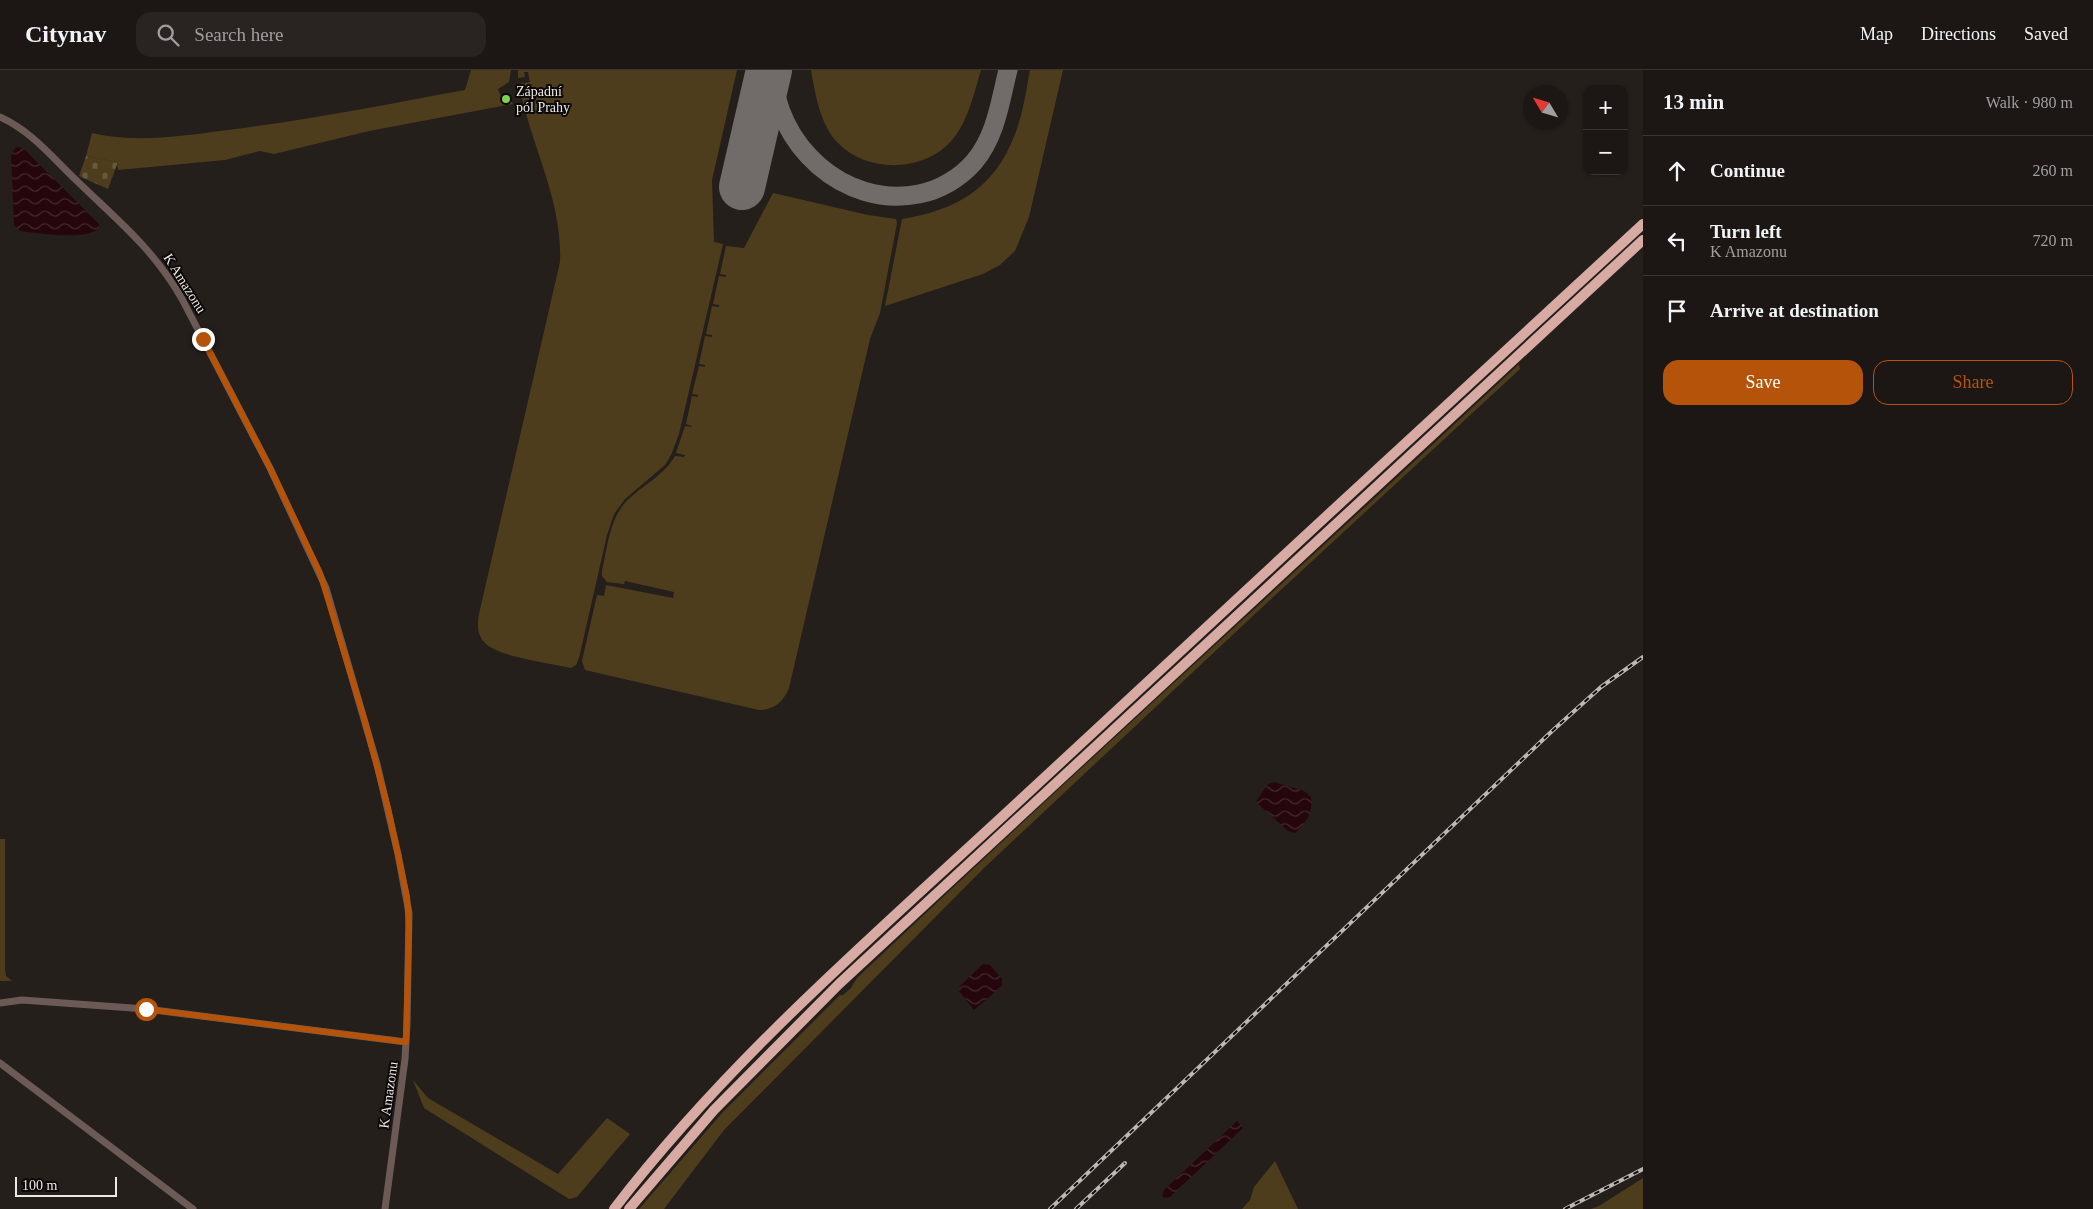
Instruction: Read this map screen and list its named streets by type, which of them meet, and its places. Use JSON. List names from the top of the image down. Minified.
{"streets":{"street":["K Amazonu"]},"places":["Západní pól Prahy"],"scale_bar":"100 m","north":"top left","page":{"header":"Citynav","search":"Search here","nav":["Map","Directions","Saved"],"heading":["13 min","Walk · 980 m"],"map_buttons":["+","−"],"list":[["Continue","260 m"],["Turn left","K Amazonu","720 m"],"Arrive at destination"],"buttons":["Save","Share"],"scale":"100 m"}}
